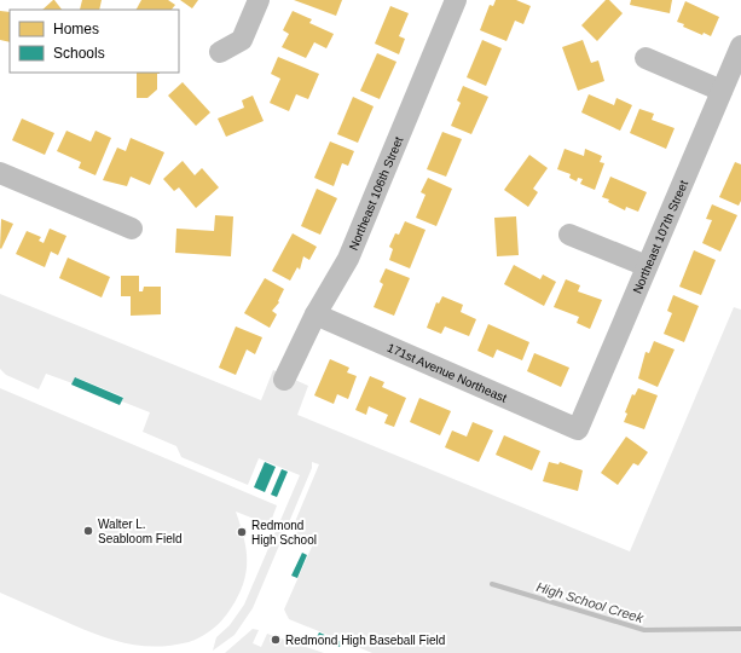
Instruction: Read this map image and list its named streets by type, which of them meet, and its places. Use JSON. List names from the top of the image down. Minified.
{"streets":{"street":["Northeast 106th Street","Northeast 107th Street","171st Avenue Northeast"]},"crossings":[["Northeast 106th Street","171st Avenue Northeast"],["Northeast 107th Street","171st Avenue Northeast"]],"water":["High School Creek"],"places":["Walter L. Seabloom Field","Redmond High School","Redmond High Baseball Field"],"legend":["Homes","Schools"]}
